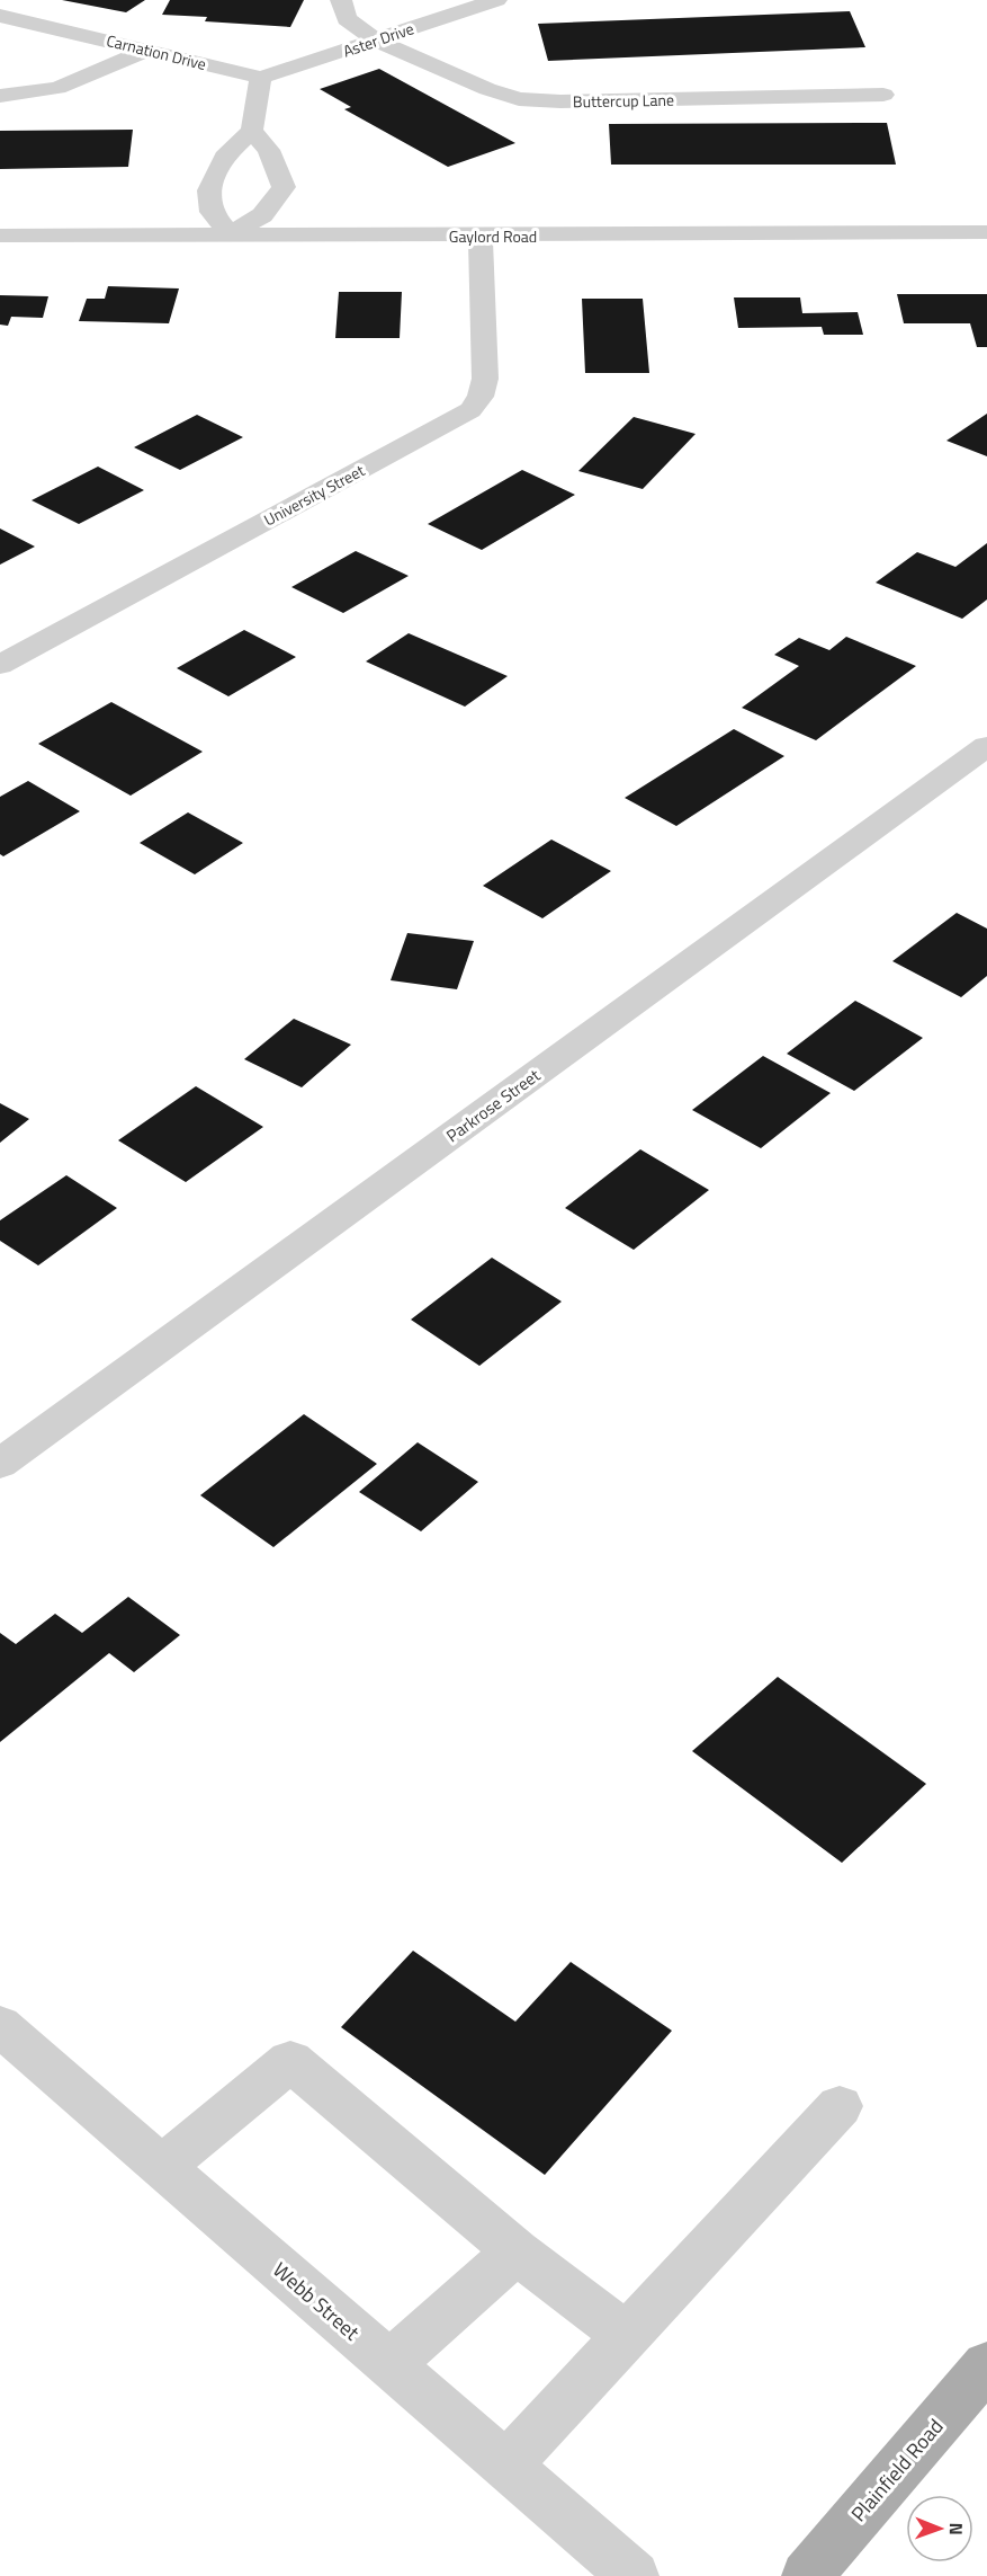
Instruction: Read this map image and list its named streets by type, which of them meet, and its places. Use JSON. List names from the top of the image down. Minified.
{"streets":{"main road":["Plainfield Road"],"street":["Aster Drive","Carnation Drive","Buttercup Lane","Gaylord Road","University Street","Parkrose Street","Webb Street"]},"crossings":[["Aster Drive","Carnation Drive"],["Aster Drive","Buttercup Lane"],["Gaylord Road","University Street"]],"north":"right"}
